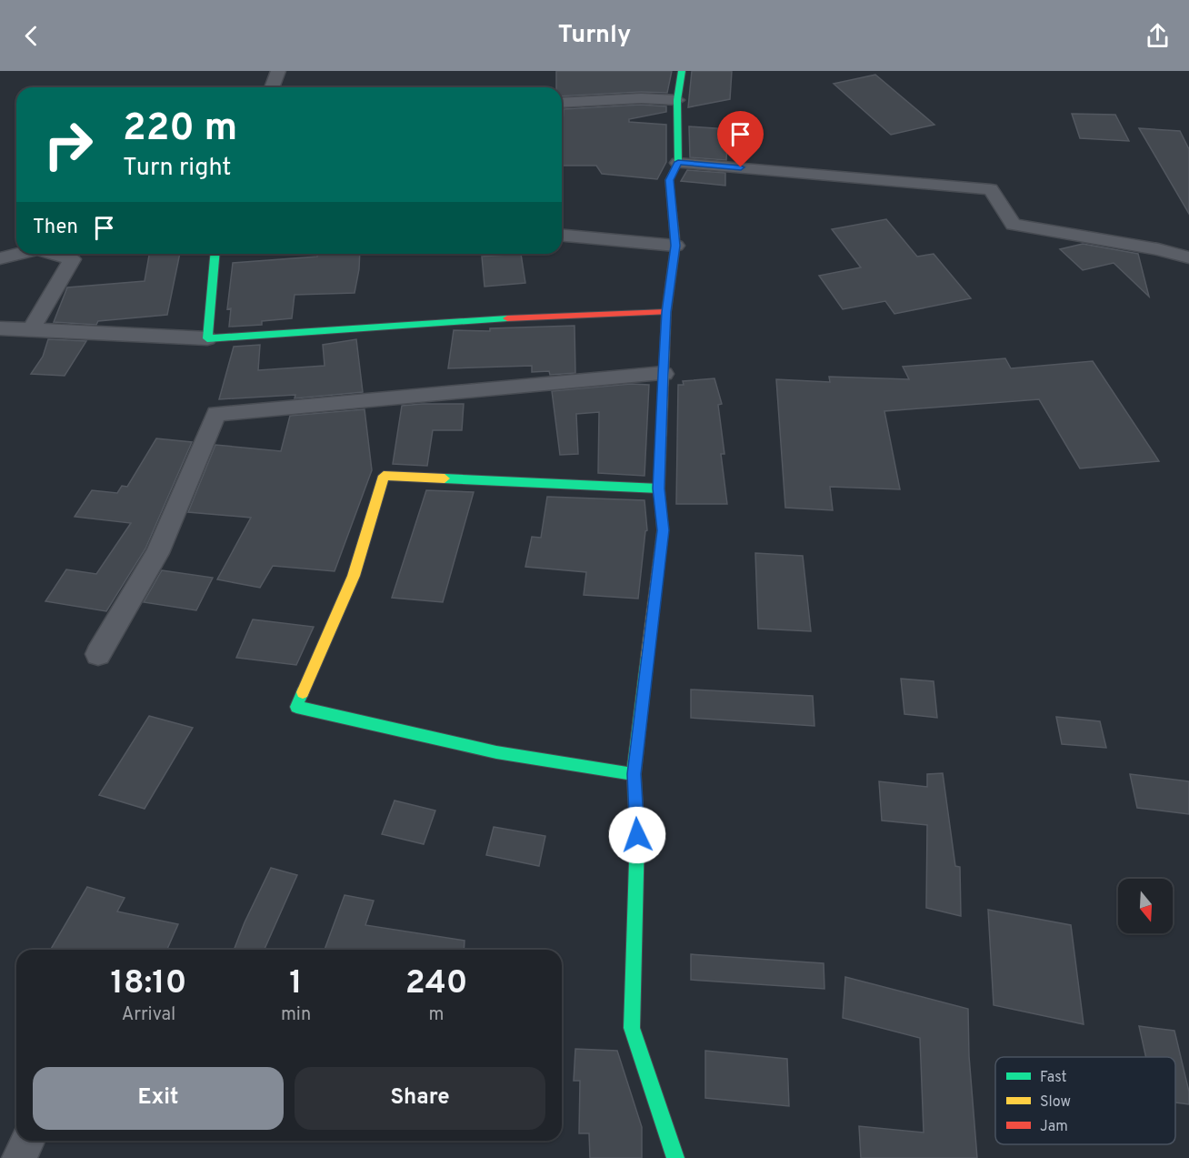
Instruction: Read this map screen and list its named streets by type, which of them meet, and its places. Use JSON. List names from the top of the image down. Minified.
{"legend":["Fast","Slow","Jam"],"north":"bottom","page":{"header":"Turnly","turn":["220 m","Turn right"],"then":"Then","eta":["18:10","Arrival","1","min","240","m"],"buttons":["Exit","Share"]}}
